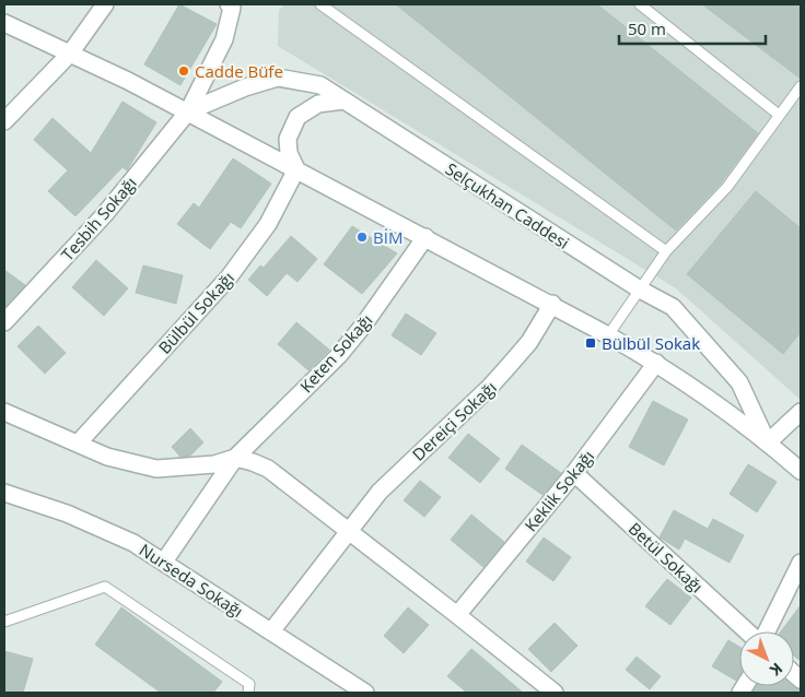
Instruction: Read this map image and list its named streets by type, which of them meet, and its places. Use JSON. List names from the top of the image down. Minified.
{"streets":{"street":["Selçukhan Caddesi","Tesbih Sokağı","Bülbül Sokağı","Keten Sokağı","Dereiçi Sokağı","Keklik Sokağı","Betül Sokağı","Nurseda Sokağı"]},"crossings":[["Selçukhan Caddesi","Tesbih Sokağı"],["Selçukhan Caddesi","Bülbül Sokağı"],["Selçukhan Caddesi","Keten Sokağı"],["Selçukhan Caddesi","Dereiçi Sokağı"],["Selçukhan Caddesi","Keklik Sokağı"],["Keten Sokağı","Nurseda Sokağı"],["Dereiçi Sokağı","Nurseda Sokağı"],["Keklik Sokağı","Betül Sokağı"]],"places":{"other":["Cadde Büfe","BİM"],"transit":["Bülbül Sokak"]},"scale_bar":"50 m","north":"bottom right"}
